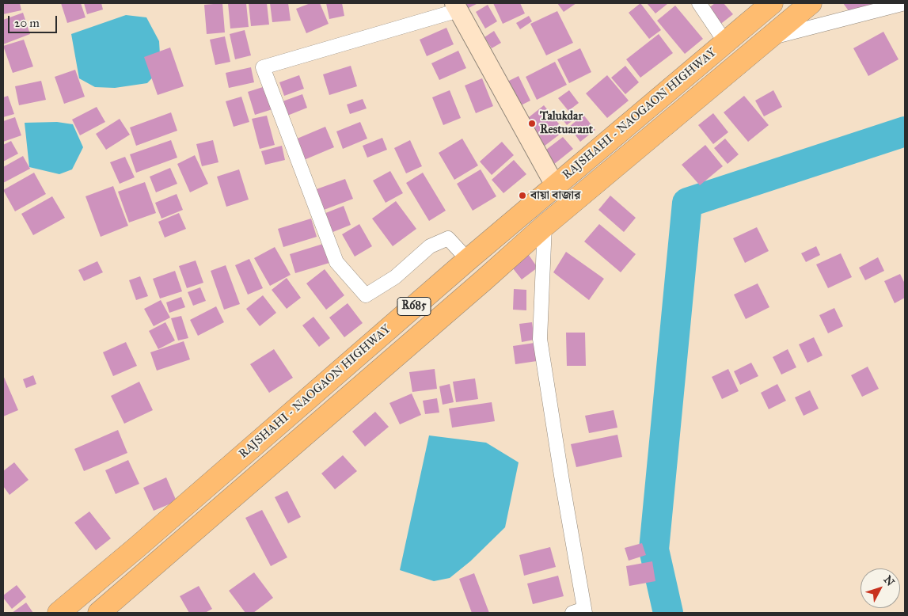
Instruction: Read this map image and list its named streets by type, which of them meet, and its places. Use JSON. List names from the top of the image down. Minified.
{"streets":{"main road":["RAJSHAHI - NAOGAON HIGHWAY","R685"]},"places":["Talukdar Restuarant","বায়া বাজার"],"scale_bar":"20 m","north":"top right"}
